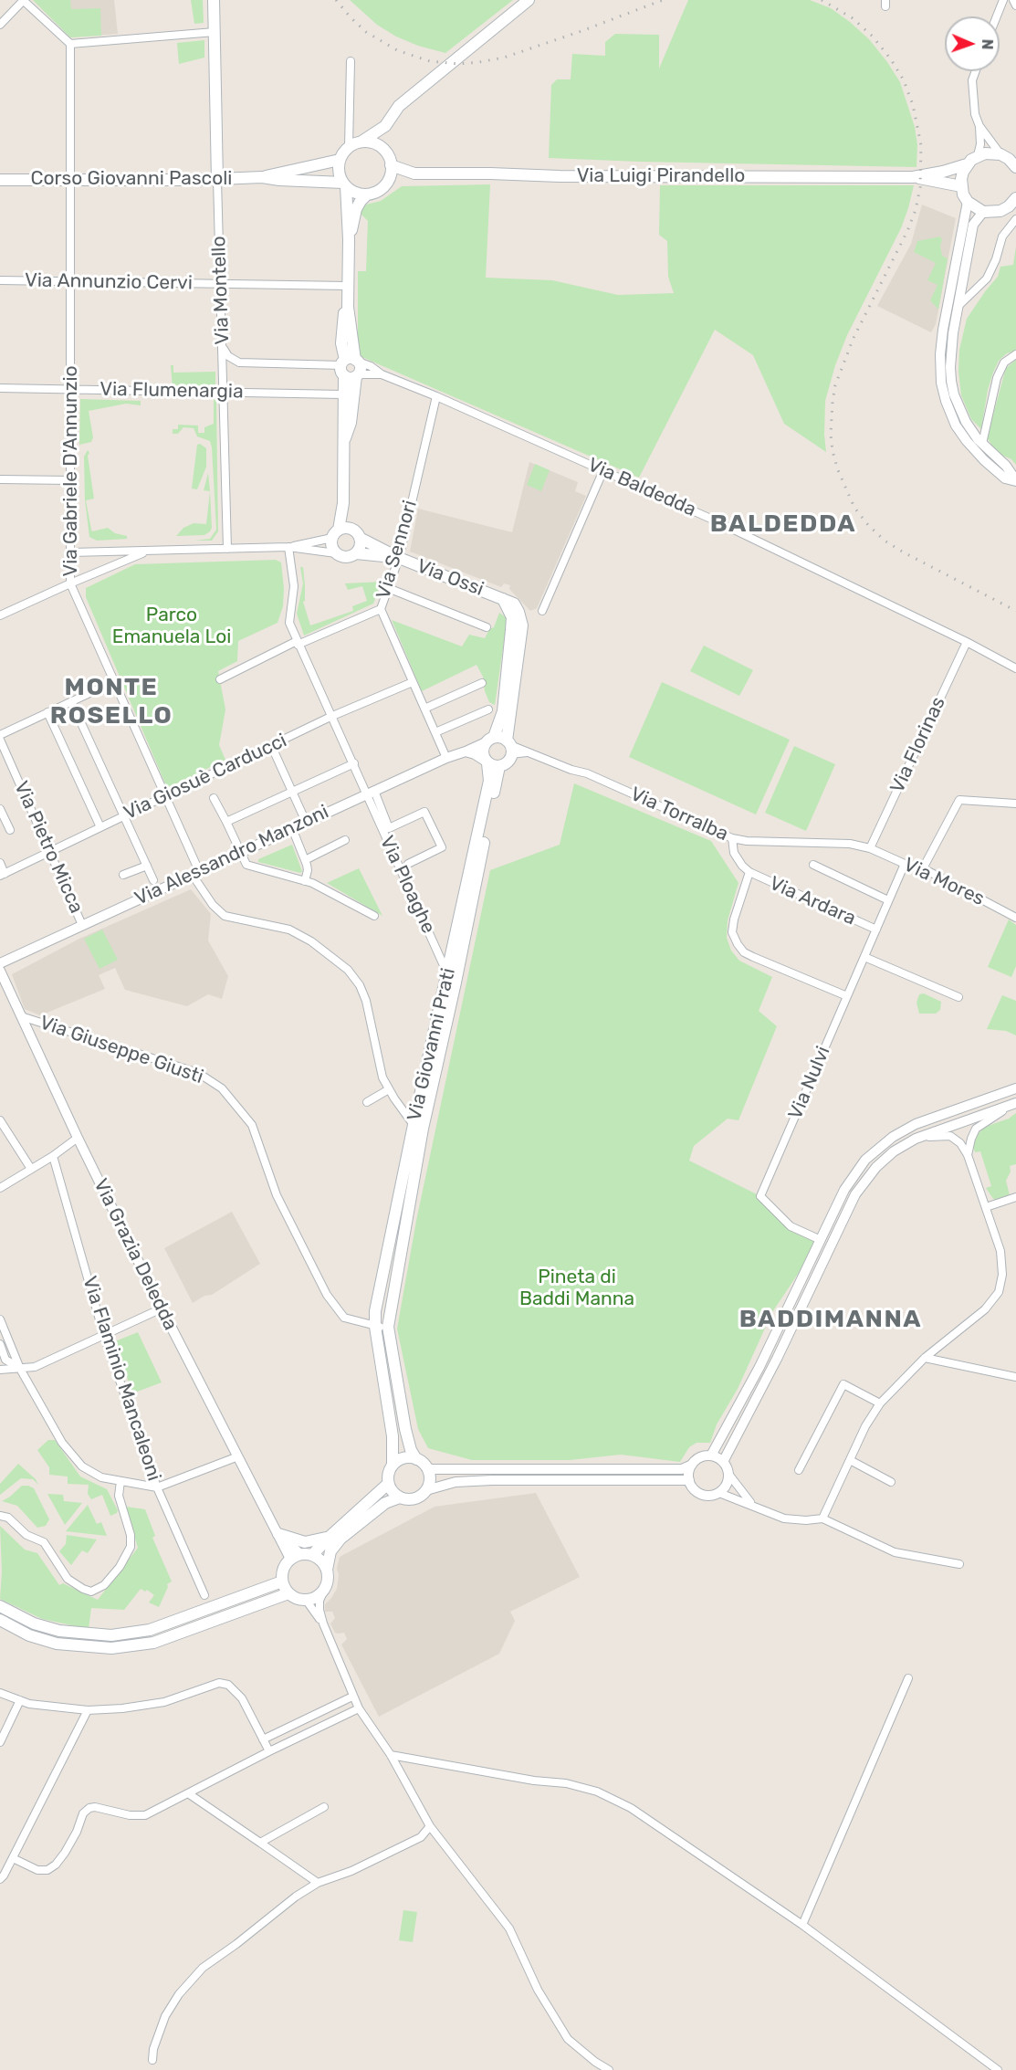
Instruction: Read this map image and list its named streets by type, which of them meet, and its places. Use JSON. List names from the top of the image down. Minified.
{"streets":{"main road":["Via Luigi Pirandello","Corso Giovanni Pascoli","Via Montello","Via Ossi","Via Giovanni Prati"],"street":["Via Annunzio Cervi","Via Flumenargia","Via Gabriele D'Annunzio","Via Baldedda","Via Sennori","Via Florinas","Via Giosuè Carducci","Via Torralba","Via Pietro Micca","Via Alessandro Manzoni","Via Mores","Via Ploaghe","Via Ardara","Via Giuseppe Giusti","Via Nulvi","Via Grazia Deledda","Via Flaminio Mancaleoni"]},"crossings":[["Via Luigi Pirandello","Corso Giovanni Pascoli"],["Corso Giovanni Pascoli","Via Montello"],["Corso Giovanni Pascoli","Via Gabriele D'Annunzio"],["Via Annunzio Cervi","Via Montello"],["Via Annunzio Cervi","Via Gabriele D'Annunzio"],["Via Montello","Via Flumenargia"],["Via Montello","Via Baldedda"],["Via Flumenargia","Via Gabriele D'Annunzio"],["Via Gabriele D'Annunzio","Via Giosuè Carducci"],["Via Gabriele D'Annunzio","Via Alessandro Manzoni"],["Via Gabriele D'Annunzio","Via Giovanni Prati"],["Via Baldedda","Via Sennori"],["Via Baldedda","Via Florinas"],["Via Sennori","Via Ossi"],["Via Sennori","Via Giosuè Carducci"],["Via Sennori","Via Alessandro Manzoni"],["Via Florinas","Via Torralba"],["Via Florinas","Via Mores"],["Via Giosuè Carducci","Via Pietro Micca"],["Via Torralba","Via Mores"],["Via Pietro Micca","Via Alessandro Manzoni"],["Via Alessandro Manzoni","Via Ploaghe"],["Via Mores","Via Nulvi"],["Via Ploaghe","Via Giovanni Prati"],["Via Ardara","Via Nulvi"],["Via Giovanni Prati","Via Giuseppe Giusti"],["Via Giuseppe Giusti","Via Grazia Deledda"]],"districts":["BALDEDDA","MONTE ROSELLO","BADDIMANNA"],"parks":["Parco Emanuela Loi","Pineta di Baddi Manna"],"north":"right"}
